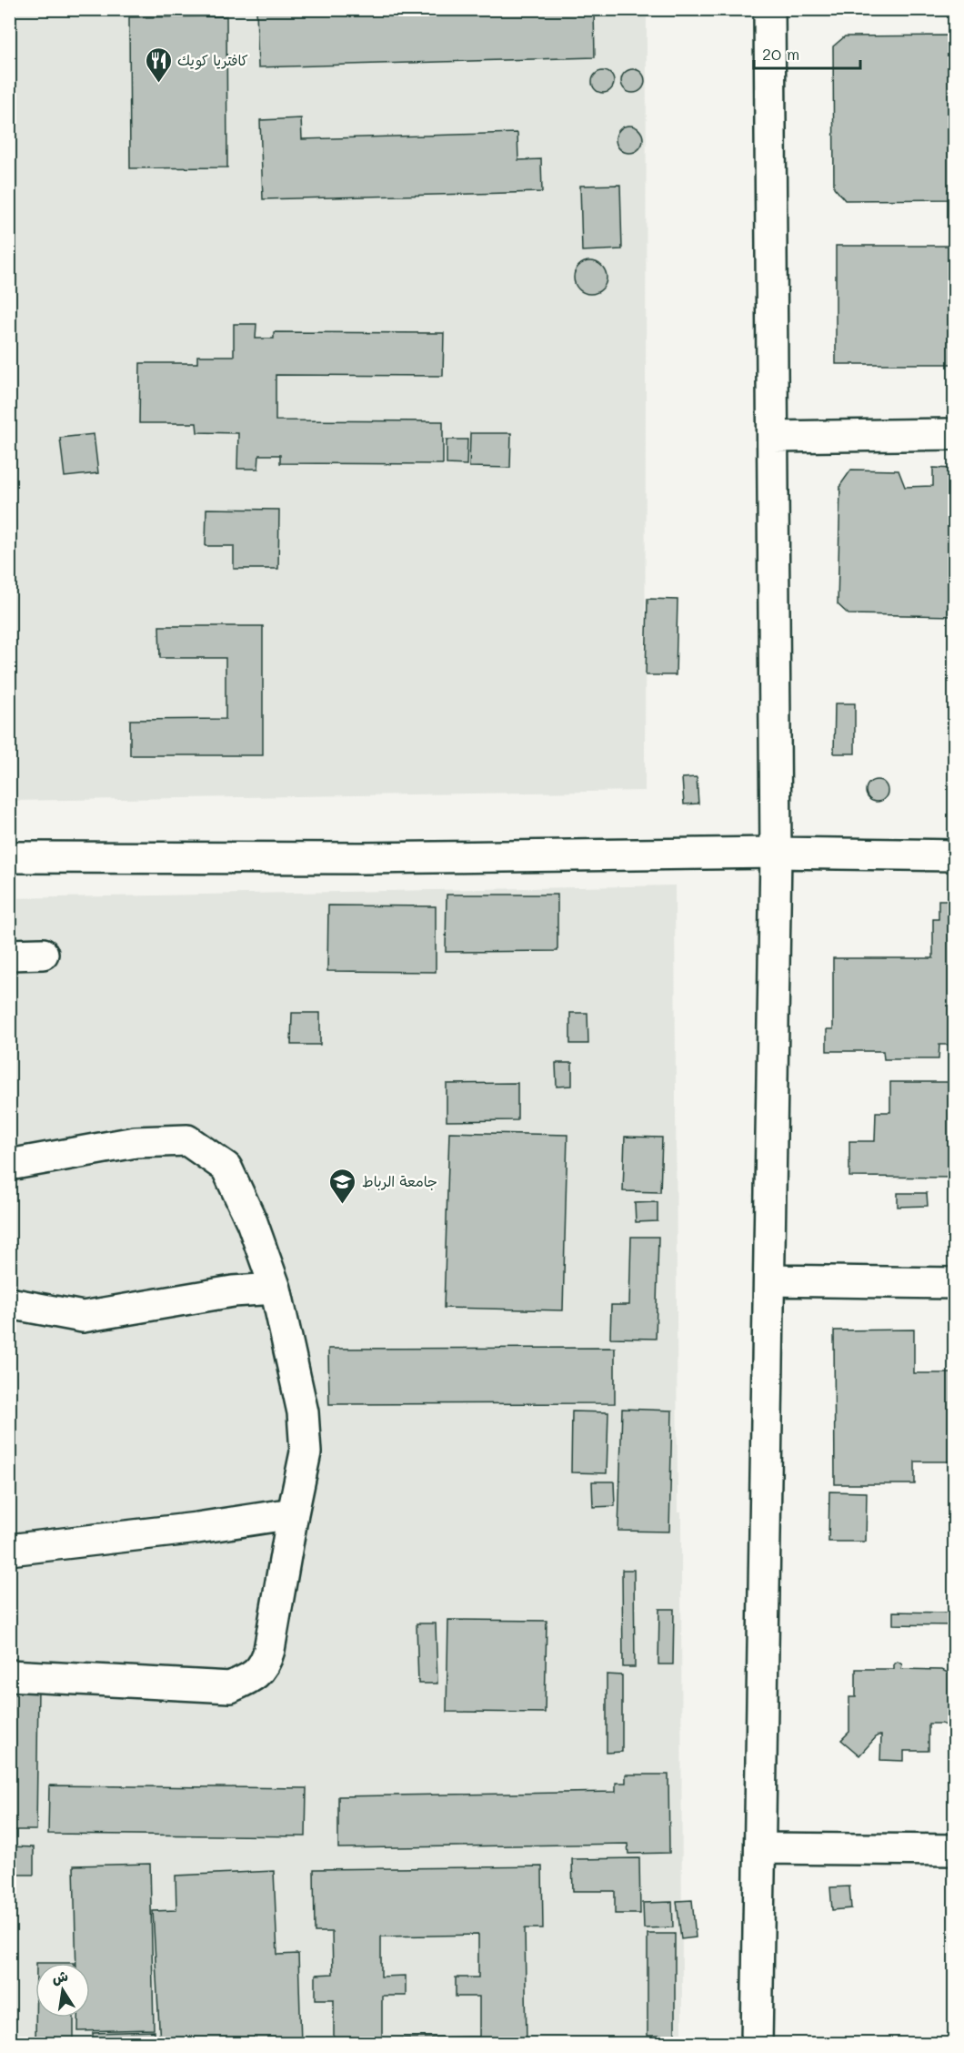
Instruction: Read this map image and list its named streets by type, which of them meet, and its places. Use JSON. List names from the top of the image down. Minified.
{"places":{"restaurant":["كافتريا كويك"],"school or university":["جامعة الرباط"]},"scale_bar":"20 m","north":"top"}
